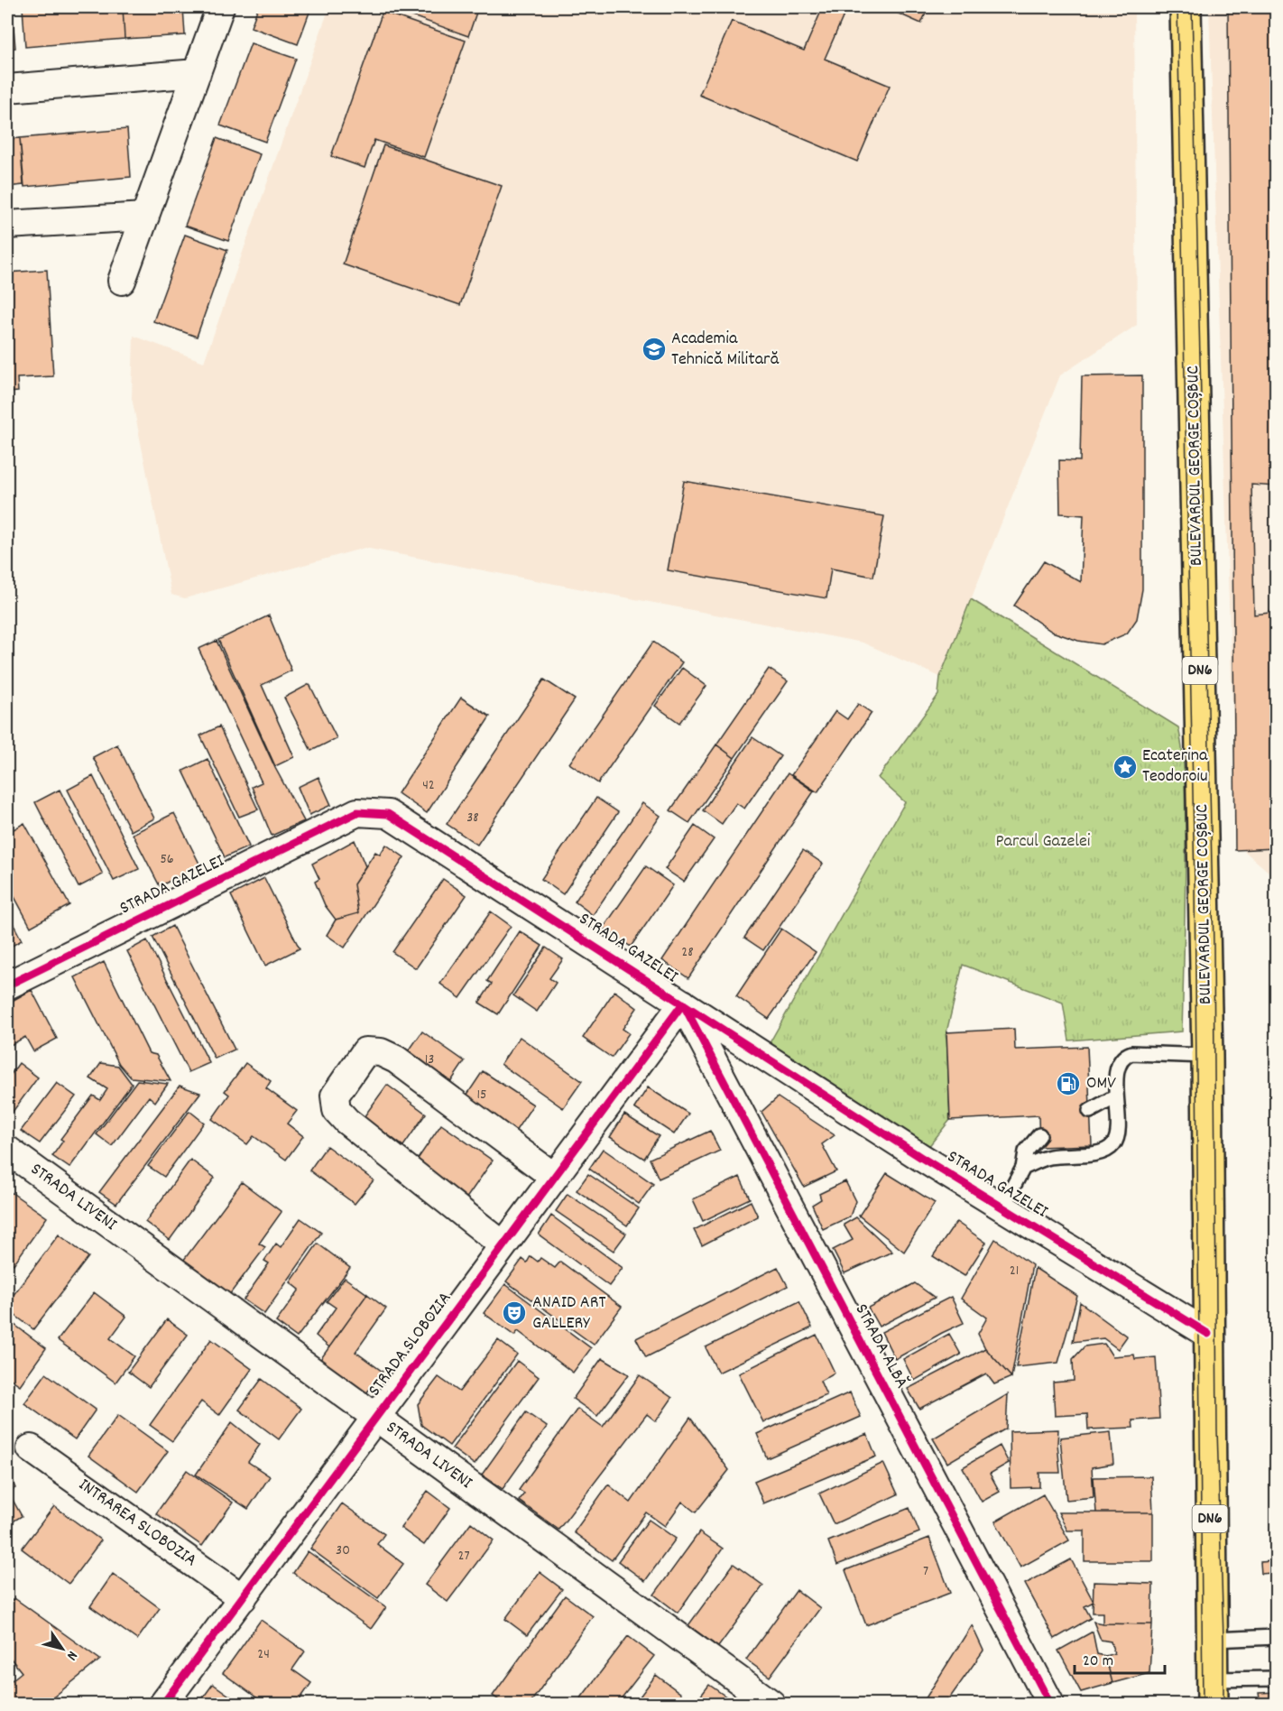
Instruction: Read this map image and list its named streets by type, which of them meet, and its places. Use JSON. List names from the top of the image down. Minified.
{"streets":{"main road":["BULEVARDUL GEORGE COȘBUC","DN6"],"street":["STRADA GAZELEI","STRADA LIVENI","STRADA SLOBOZIA","STRADA ALBĂ","INTRAREA SLOBOZIA"]},"crossings":[["BULEVARDUL GEORGE COȘBUC","STRADA GAZELEI"],["STRADA GAZELEI","STRADA SLOBOZIA"],["STRADA GAZELEI","STRADA ALBĂ"],["STRADA LIVENI","STRADA SLOBOZIA"],["STRADA SLOBOZIA","STRADA ALBĂ"],["STRADA SLOBOZIA","INTRAREA SLOBOZIA"]],"parks":["Parcul Gazelei"],"places":{"school or university":["Academia Tehnică Militară"],"place":["Ecaterina Teodoroiu"],"fuel station":["OMV"],"theatre":["ANAID ART GALLERY"]},"house_numbers":["42","38","56","28","13","15","21","30","27","7","24"],"scale_bar":"20 m","north":"bottom right"}
